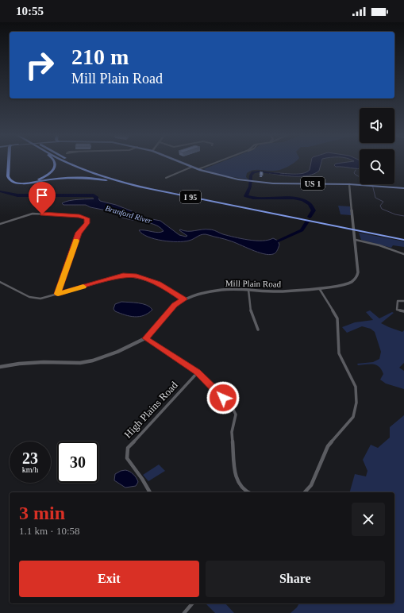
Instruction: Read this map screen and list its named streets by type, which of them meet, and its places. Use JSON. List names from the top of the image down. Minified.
{"streets":{"highway":["I 95"],"main road":["US 1"],"street":["Mill Plain Road","High Plains Road"]},"crossings":[["US 1","Mill Plain Road"]],"water":["Branford River"],"page":{"status":"10:55","turn":["210 m","Mill Plain Road"],"speed":"23 km/h","limit":"30","heading":["3 min","1.1 km · 10:58"],"buttons":["Exit","Share"]}}
